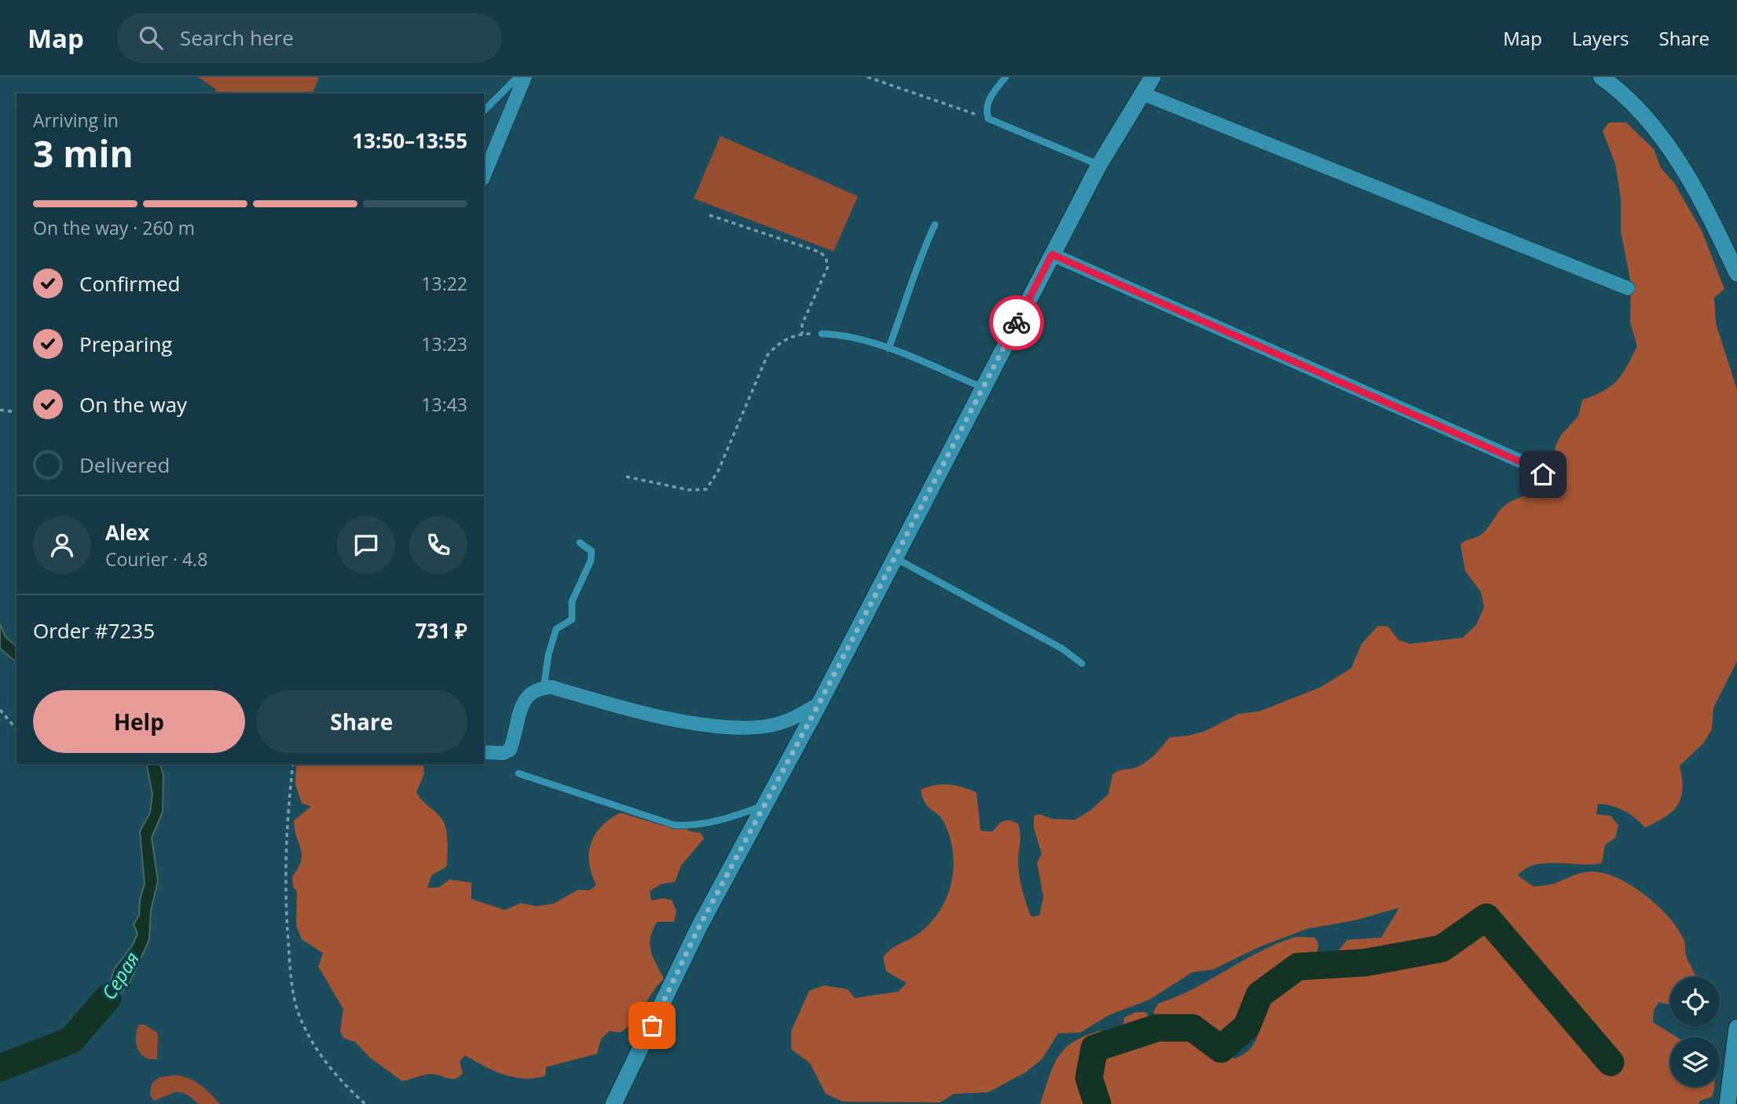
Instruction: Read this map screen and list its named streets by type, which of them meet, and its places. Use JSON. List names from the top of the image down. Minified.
{"water":["Серая"],"page":{"header":"Map","search":"Search here","nav":["Map","Layers","Share"],"heading":["3 min","Arriving in","13:50–13:55"],"panel":["Alex","Courier · 4.8","Order #7235","731 ₽"],"bar":"On the way · 260 m","list":[["Confirmed","13:22"],["Preparing","13:23"],["On the way","13:43"],"Delivered"],"buttons":["Help","Share"]}}
